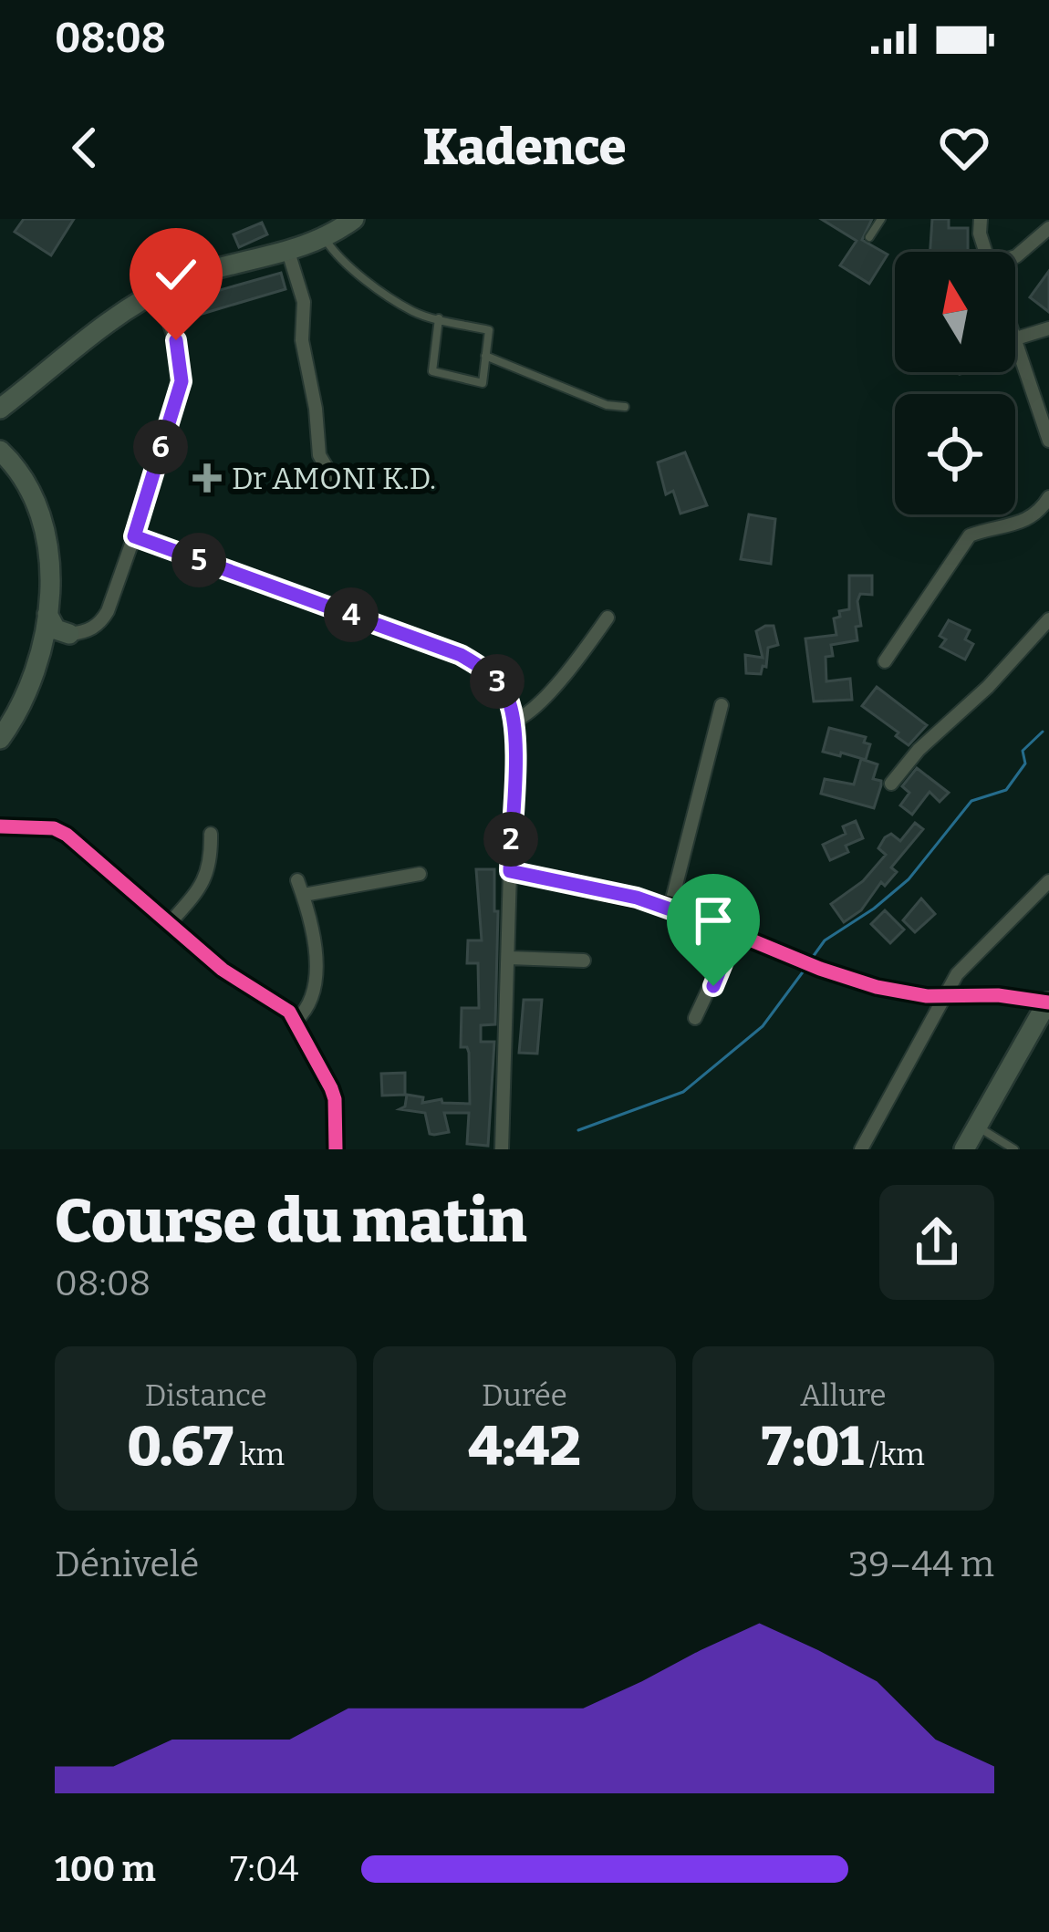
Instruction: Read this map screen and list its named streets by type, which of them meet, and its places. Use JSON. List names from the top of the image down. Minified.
{"places":{"health":["Dr AMONI K.D."]},"north":"top","page":{"status":"08:08","header":"Kadence","pins":["6","5","4","3","2"],"heading":["Course du matin","08:08"],"stats":[["Distance","0.67 km"],["Durée","4:42"],["Allure","7:01 /km"]],"chart":["Dénivelé","39–44 m"],"list":[{"name":"100 m","note":"7:04"}]}}
